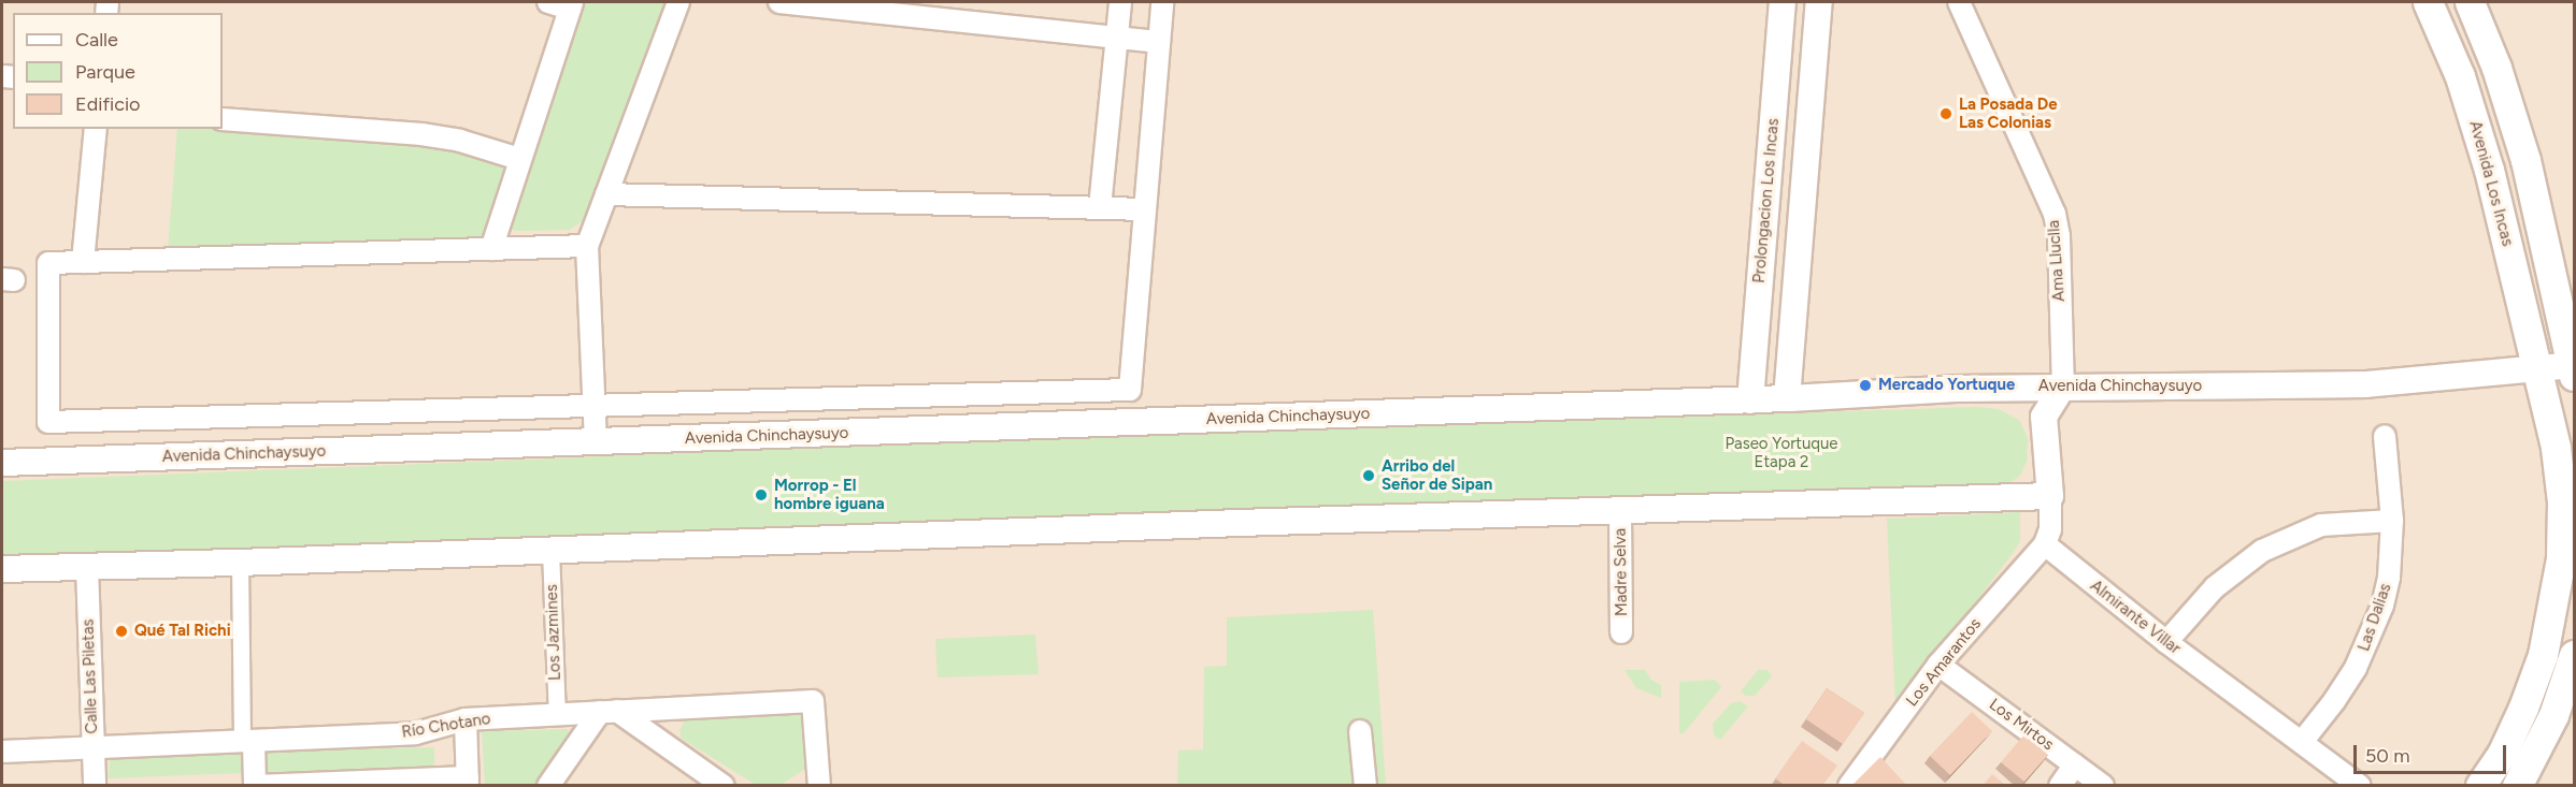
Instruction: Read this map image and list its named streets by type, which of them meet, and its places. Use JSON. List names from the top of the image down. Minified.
{"streets":{"main road":["Avenida Los Incas"],"street":["Prolongacion Los Incas","Ama Lluclla","Avenida Chinchaysuyo","Madre Selva","Almirante Villar","Las Dalias","Los Jazmines","Los Amarantos","Calle Las Piletas","Los Mirtos","Río Chotano"]},"crossings":[["Avenida Los Incas","Avenida Chinchaysuyo"],["Prolongacion Los Incas","Avenida Chinchaysuyo"],["Ama Lluclla","Avenida Chinchaysuyo"],["Almirante Villar","Las Dalias"],["Almirante Villar","Los Amarantos"],["Los Jazmines","Río Chotano"],["Los Amarantos","Los Mirtos"],["Calle Las Piletas","Río Chotano"]],"parks":["Paseo Yortuque Etapa 2"],"places":["La Posada De Las Colonias","Mercado Yortuque","Arribo del Señor de Sipan","Morrop - El hombre iguana","Qué Tal Richi"],"legend":["Calle","Parque","Edificio"],"scale_bar":"50 m"}
